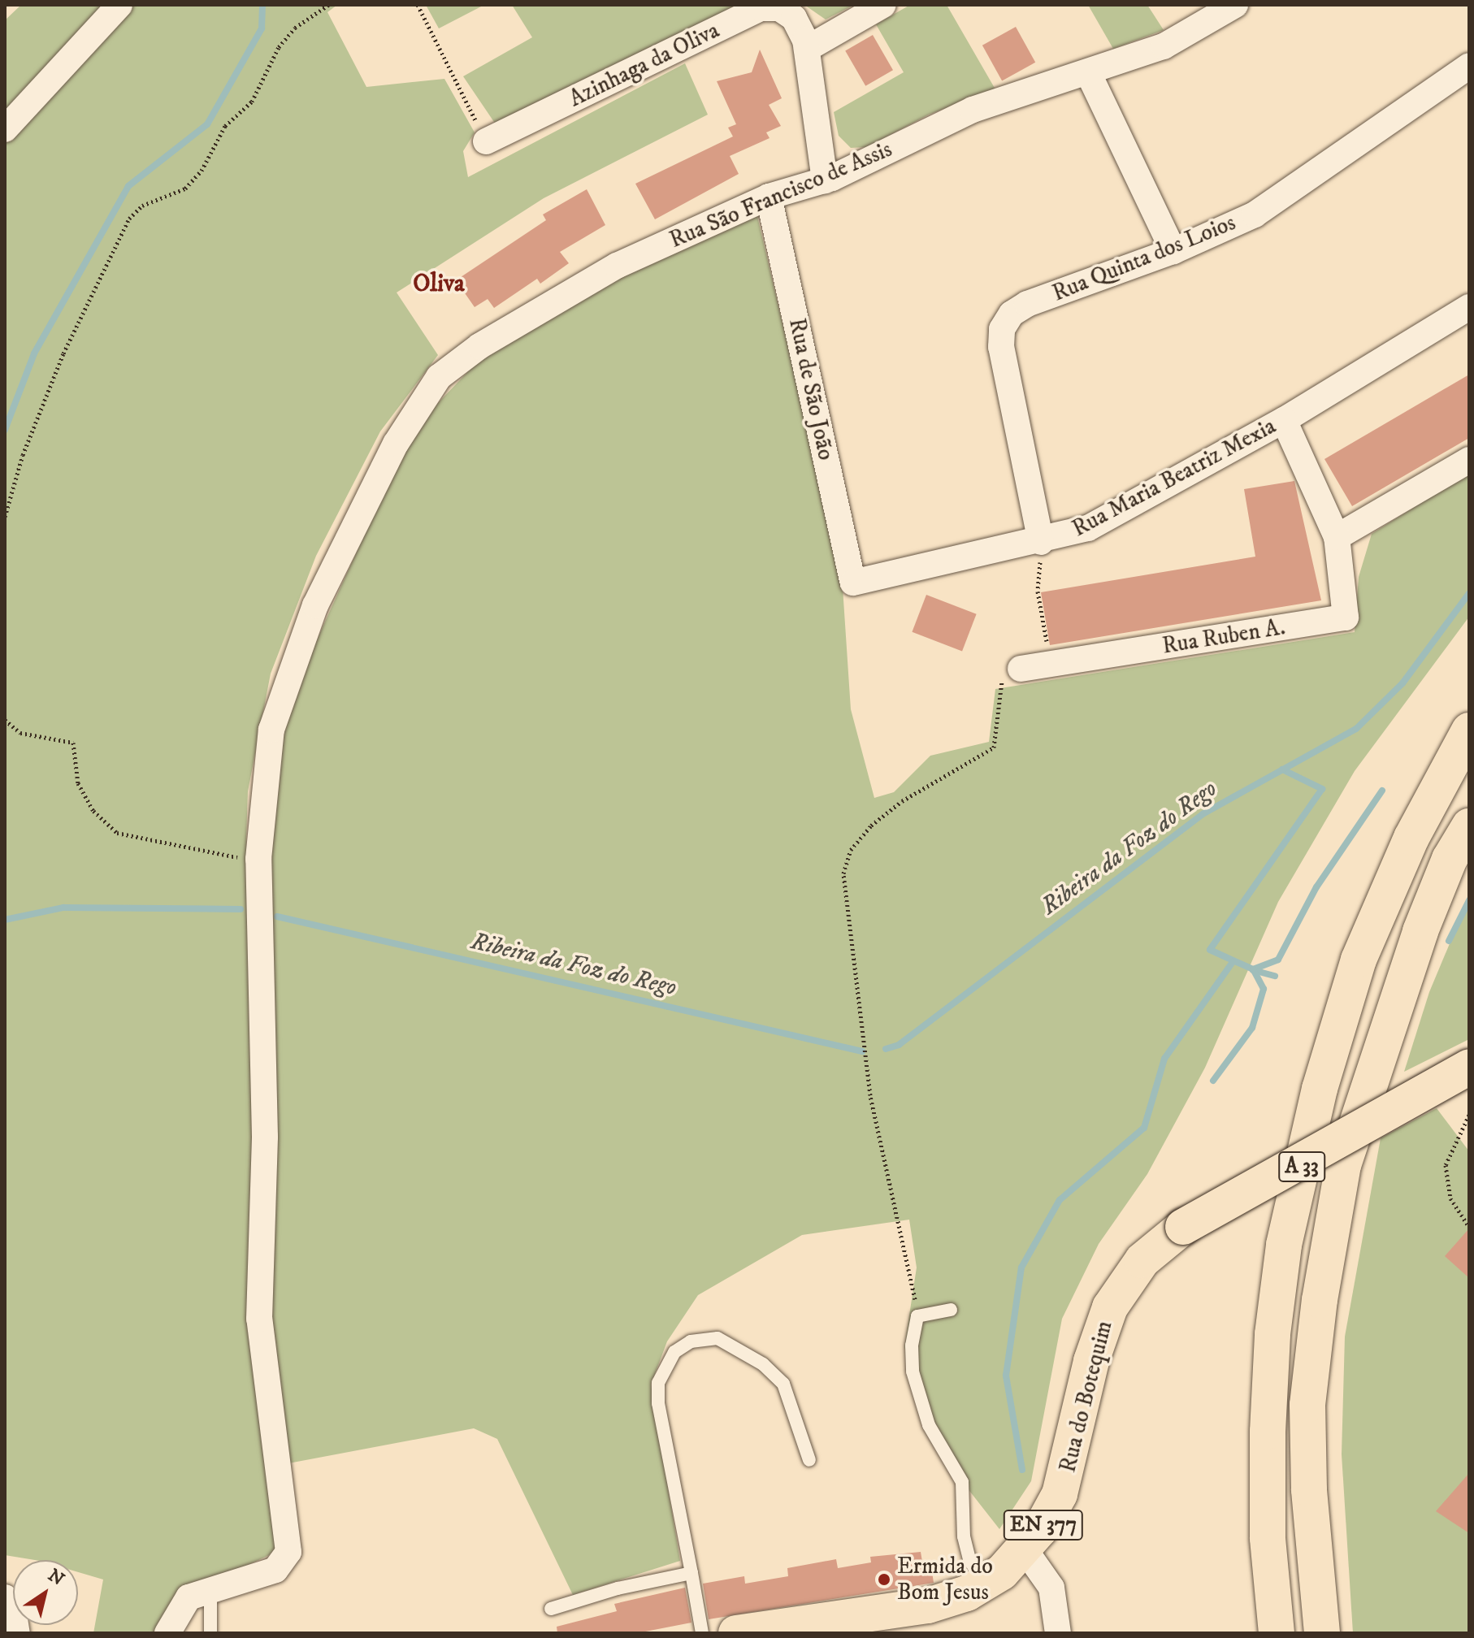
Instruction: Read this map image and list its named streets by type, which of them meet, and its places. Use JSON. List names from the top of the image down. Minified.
{"streets":{"main road":["A 33","Rua do Botequim","EN 377"],"street":["Azinhaga da Oliva","Rua São Francisco de Assis","Rua Quinta dos Loios","Rua de São João","Rua Maria Beatriz Mexia","Rua Ruben A."]},"crossings":[["Azinhaga da Oliva","Rua São Francisco de Assis"],["Rua São Francisco de Assis","Rua de São João"],["Rua Quinta dos Loios","Rua Maria Beatriz Mexia"],["Rua de São João","Rua Maria Beatriz Mexia"],["Rua Maria Beatriz Mexia","Rua Ruben A."]],"districts":["Oliva"],"water":["Ribeira da Foz do Rego"],"places":["Ermida do Bom Jesus"],"north":"top right"}
